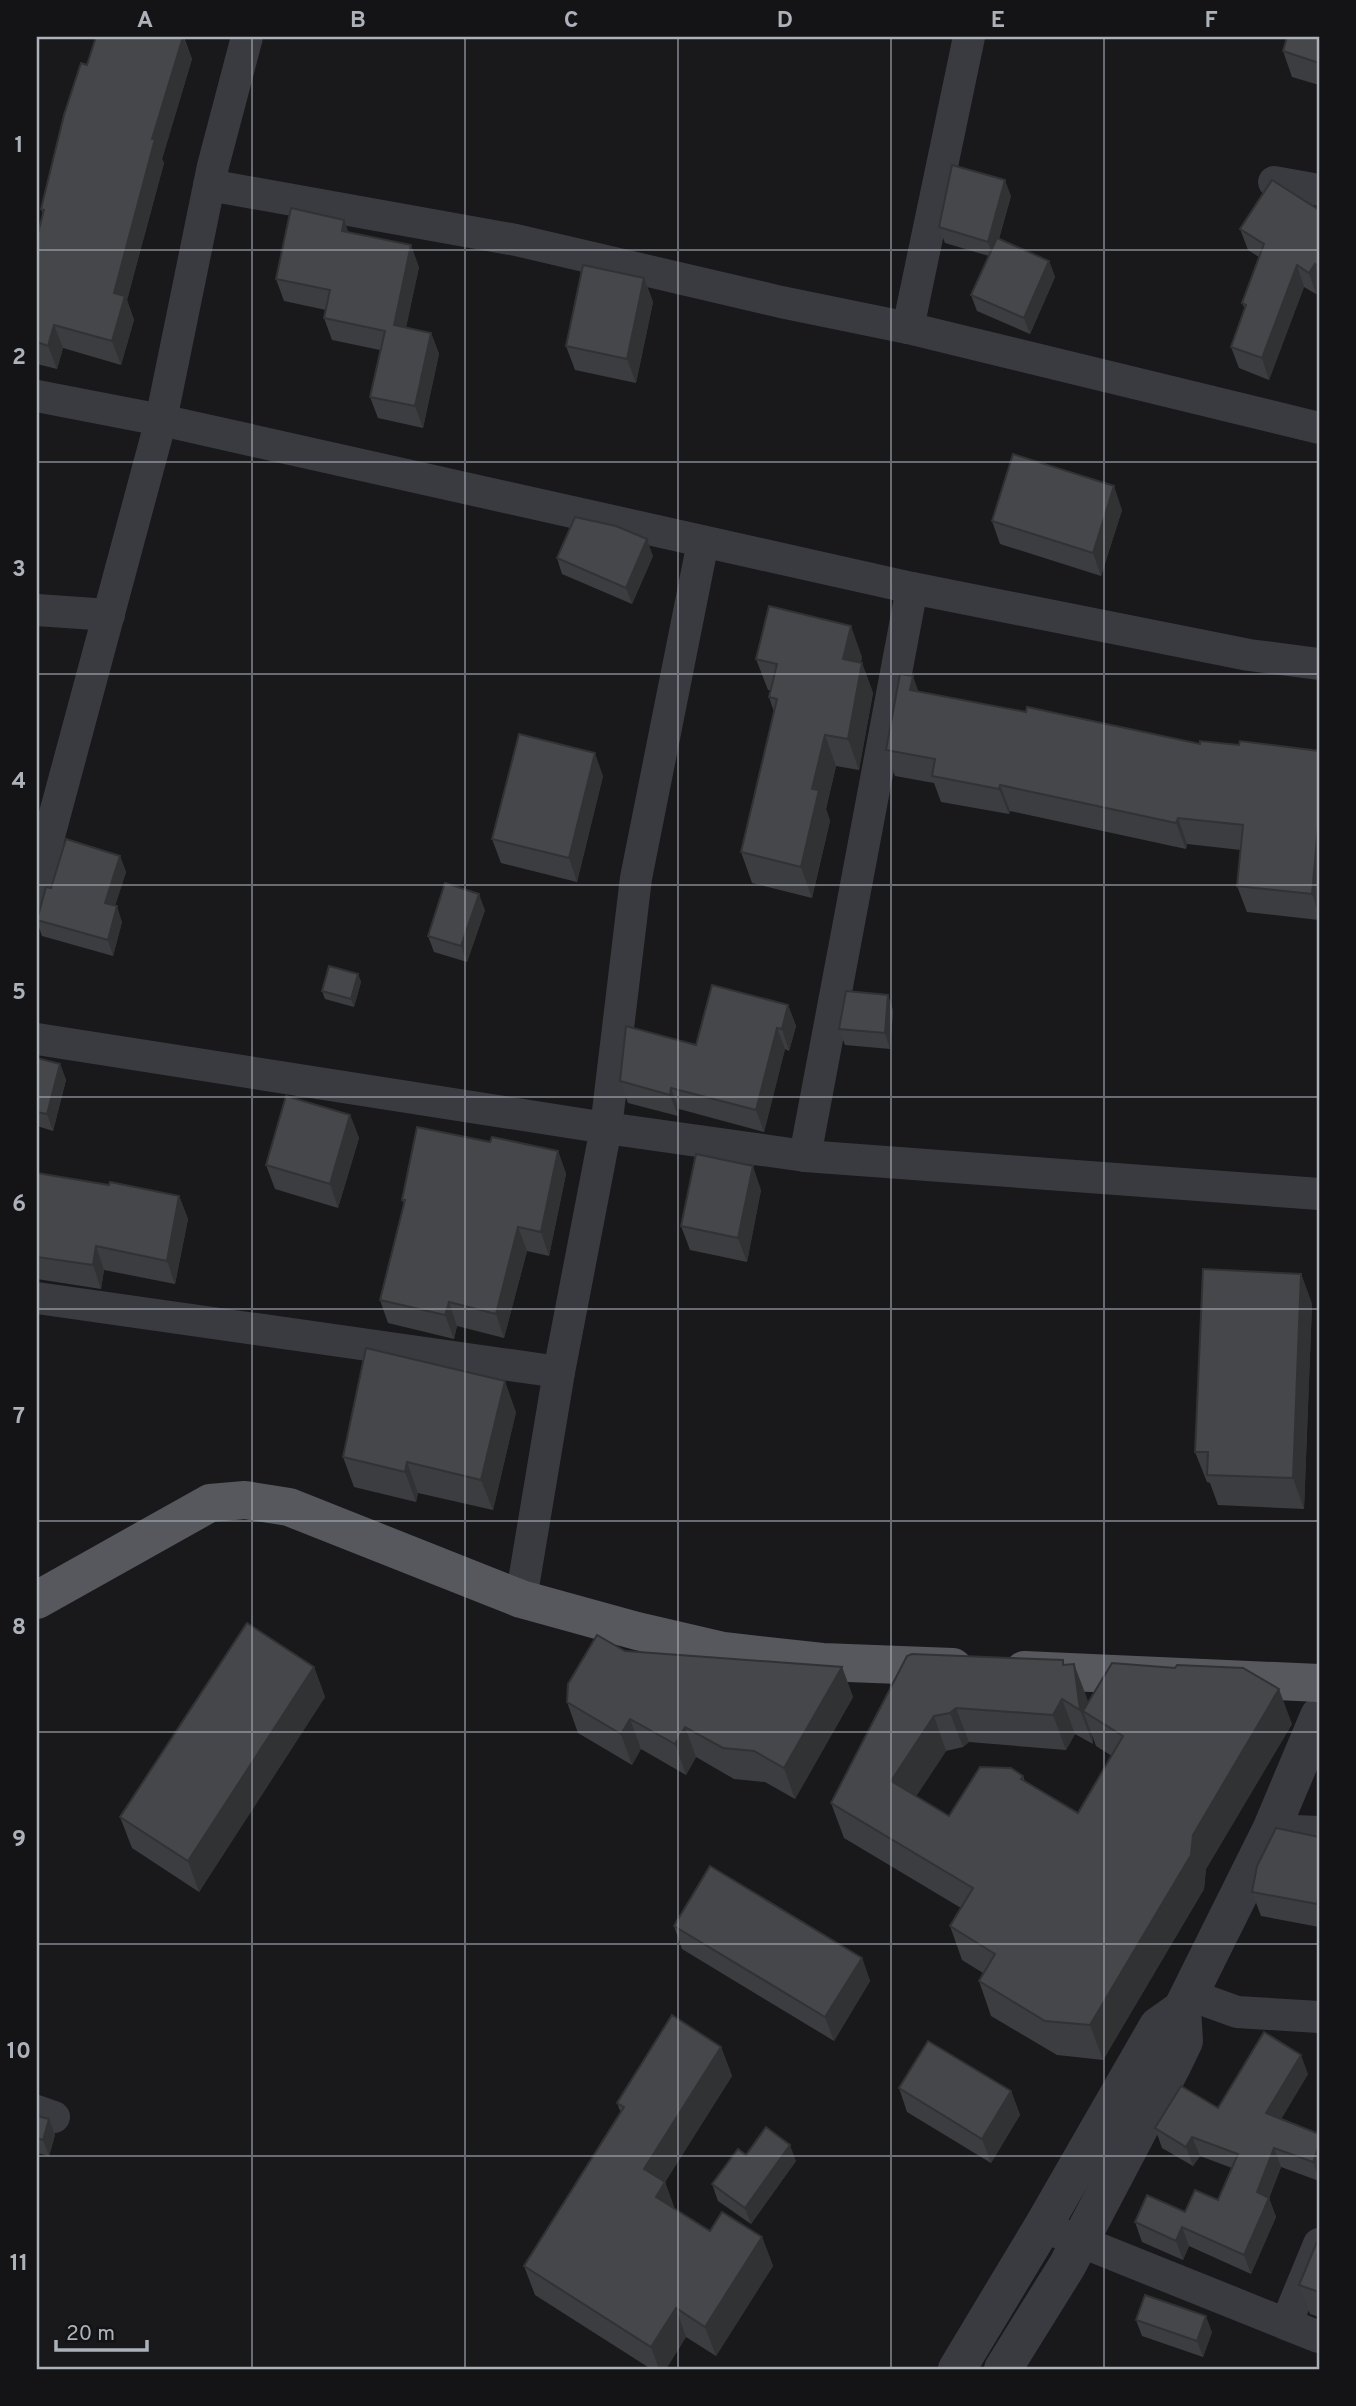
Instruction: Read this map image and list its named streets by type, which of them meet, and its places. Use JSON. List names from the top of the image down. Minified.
{"scale_bar":"20 m","grid":{"columns":["A","B","C","D","E","F"],"rows":["1","2","3","4","5","6","7","8","9","10","11"]}}
